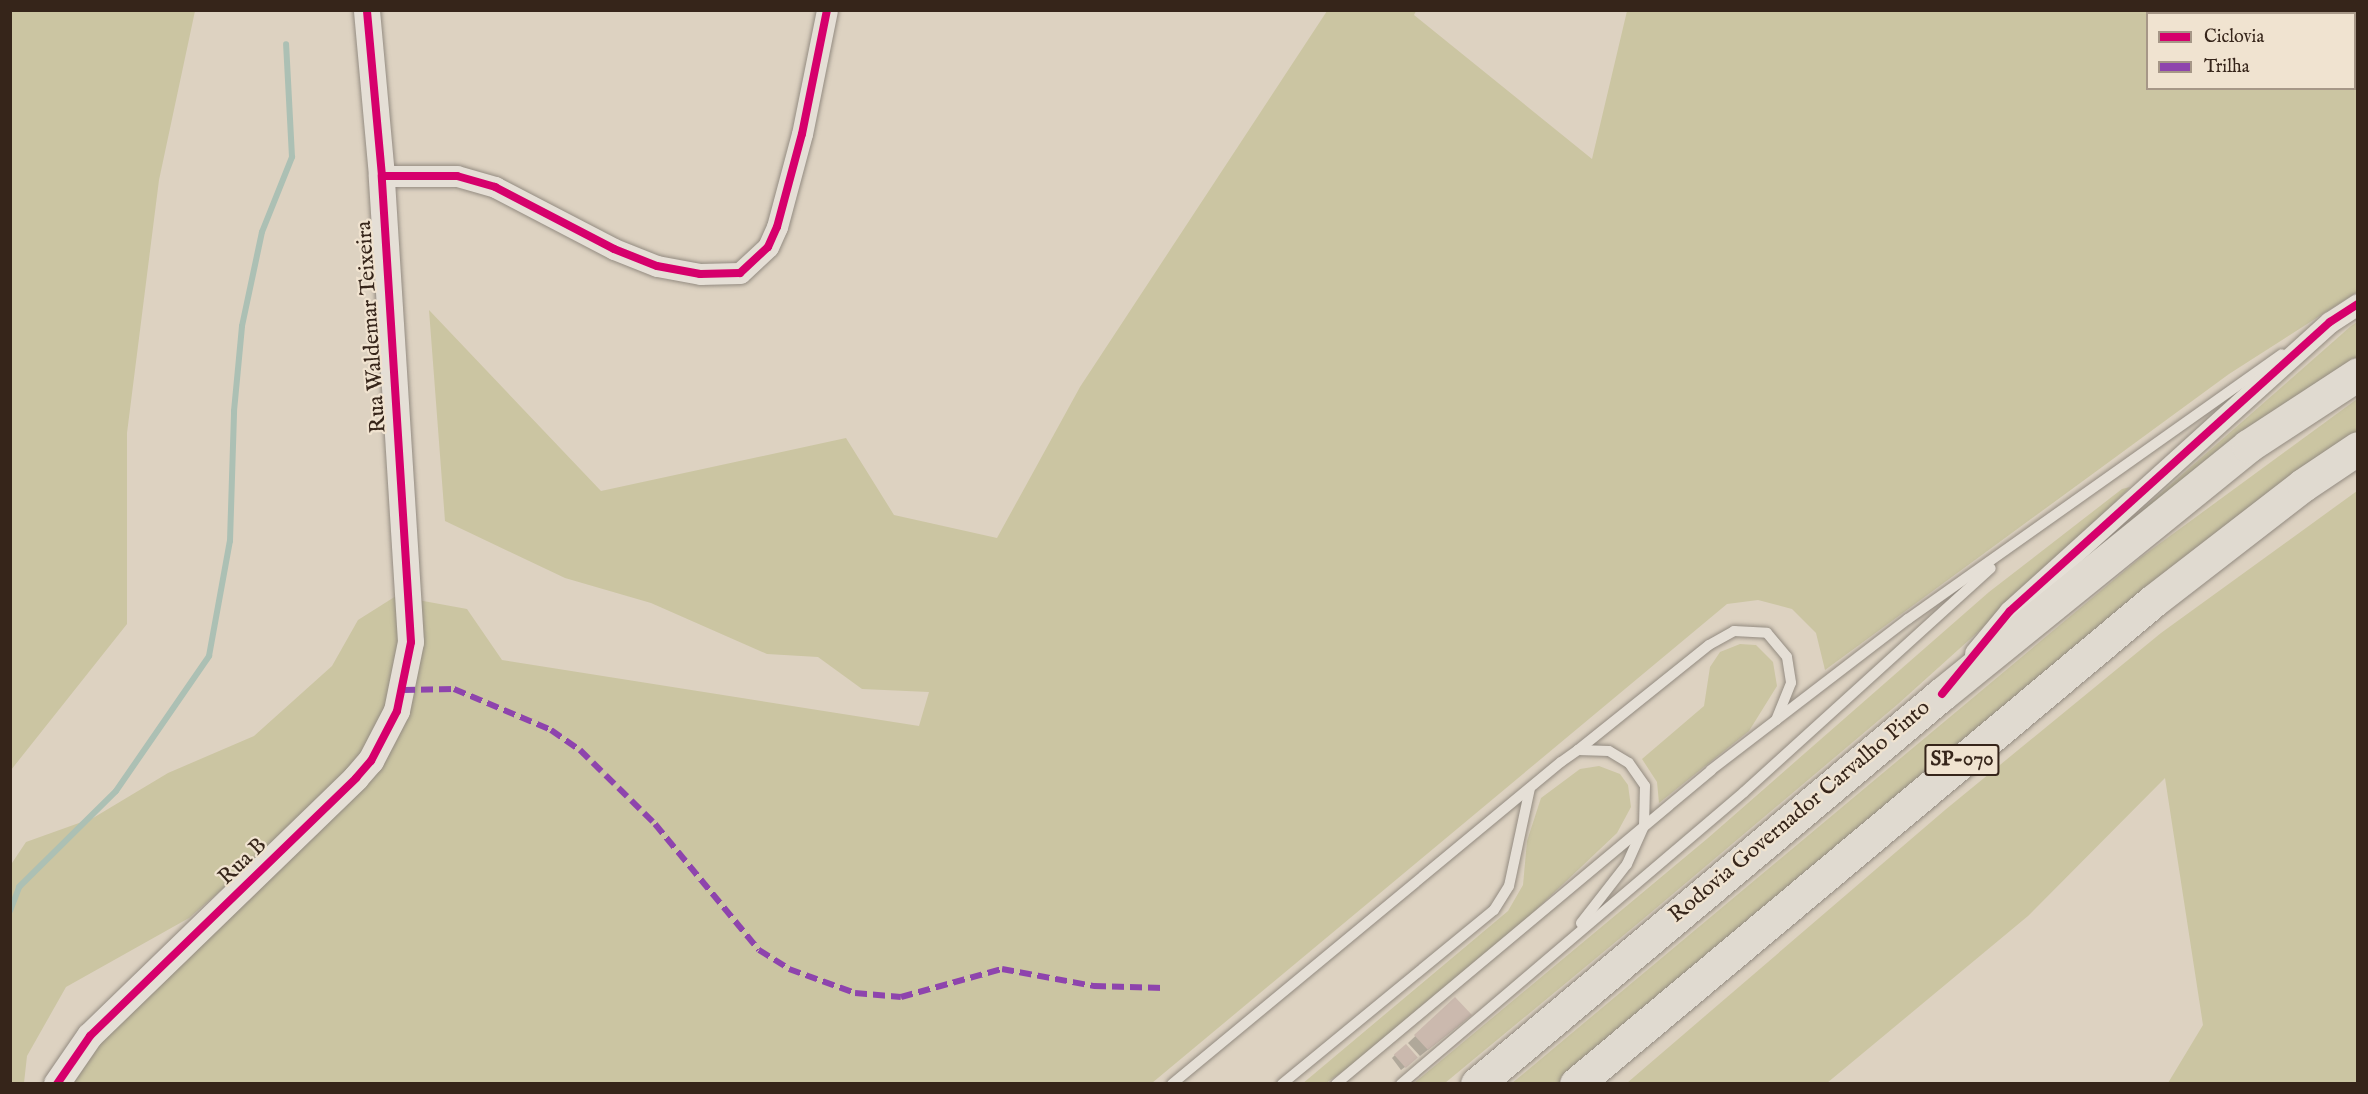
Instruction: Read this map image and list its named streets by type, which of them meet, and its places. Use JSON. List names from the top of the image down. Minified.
{"streets":{"highway":["SP-070","Rodovia Governador Carvalho Pinto"],"street":["Rua Waldemar Teixeira","Rua B"]},"crossings":[["Rua Waldemar Teixeira","Rua B"]],"legend":["Ciclovia","Trilha"]}
